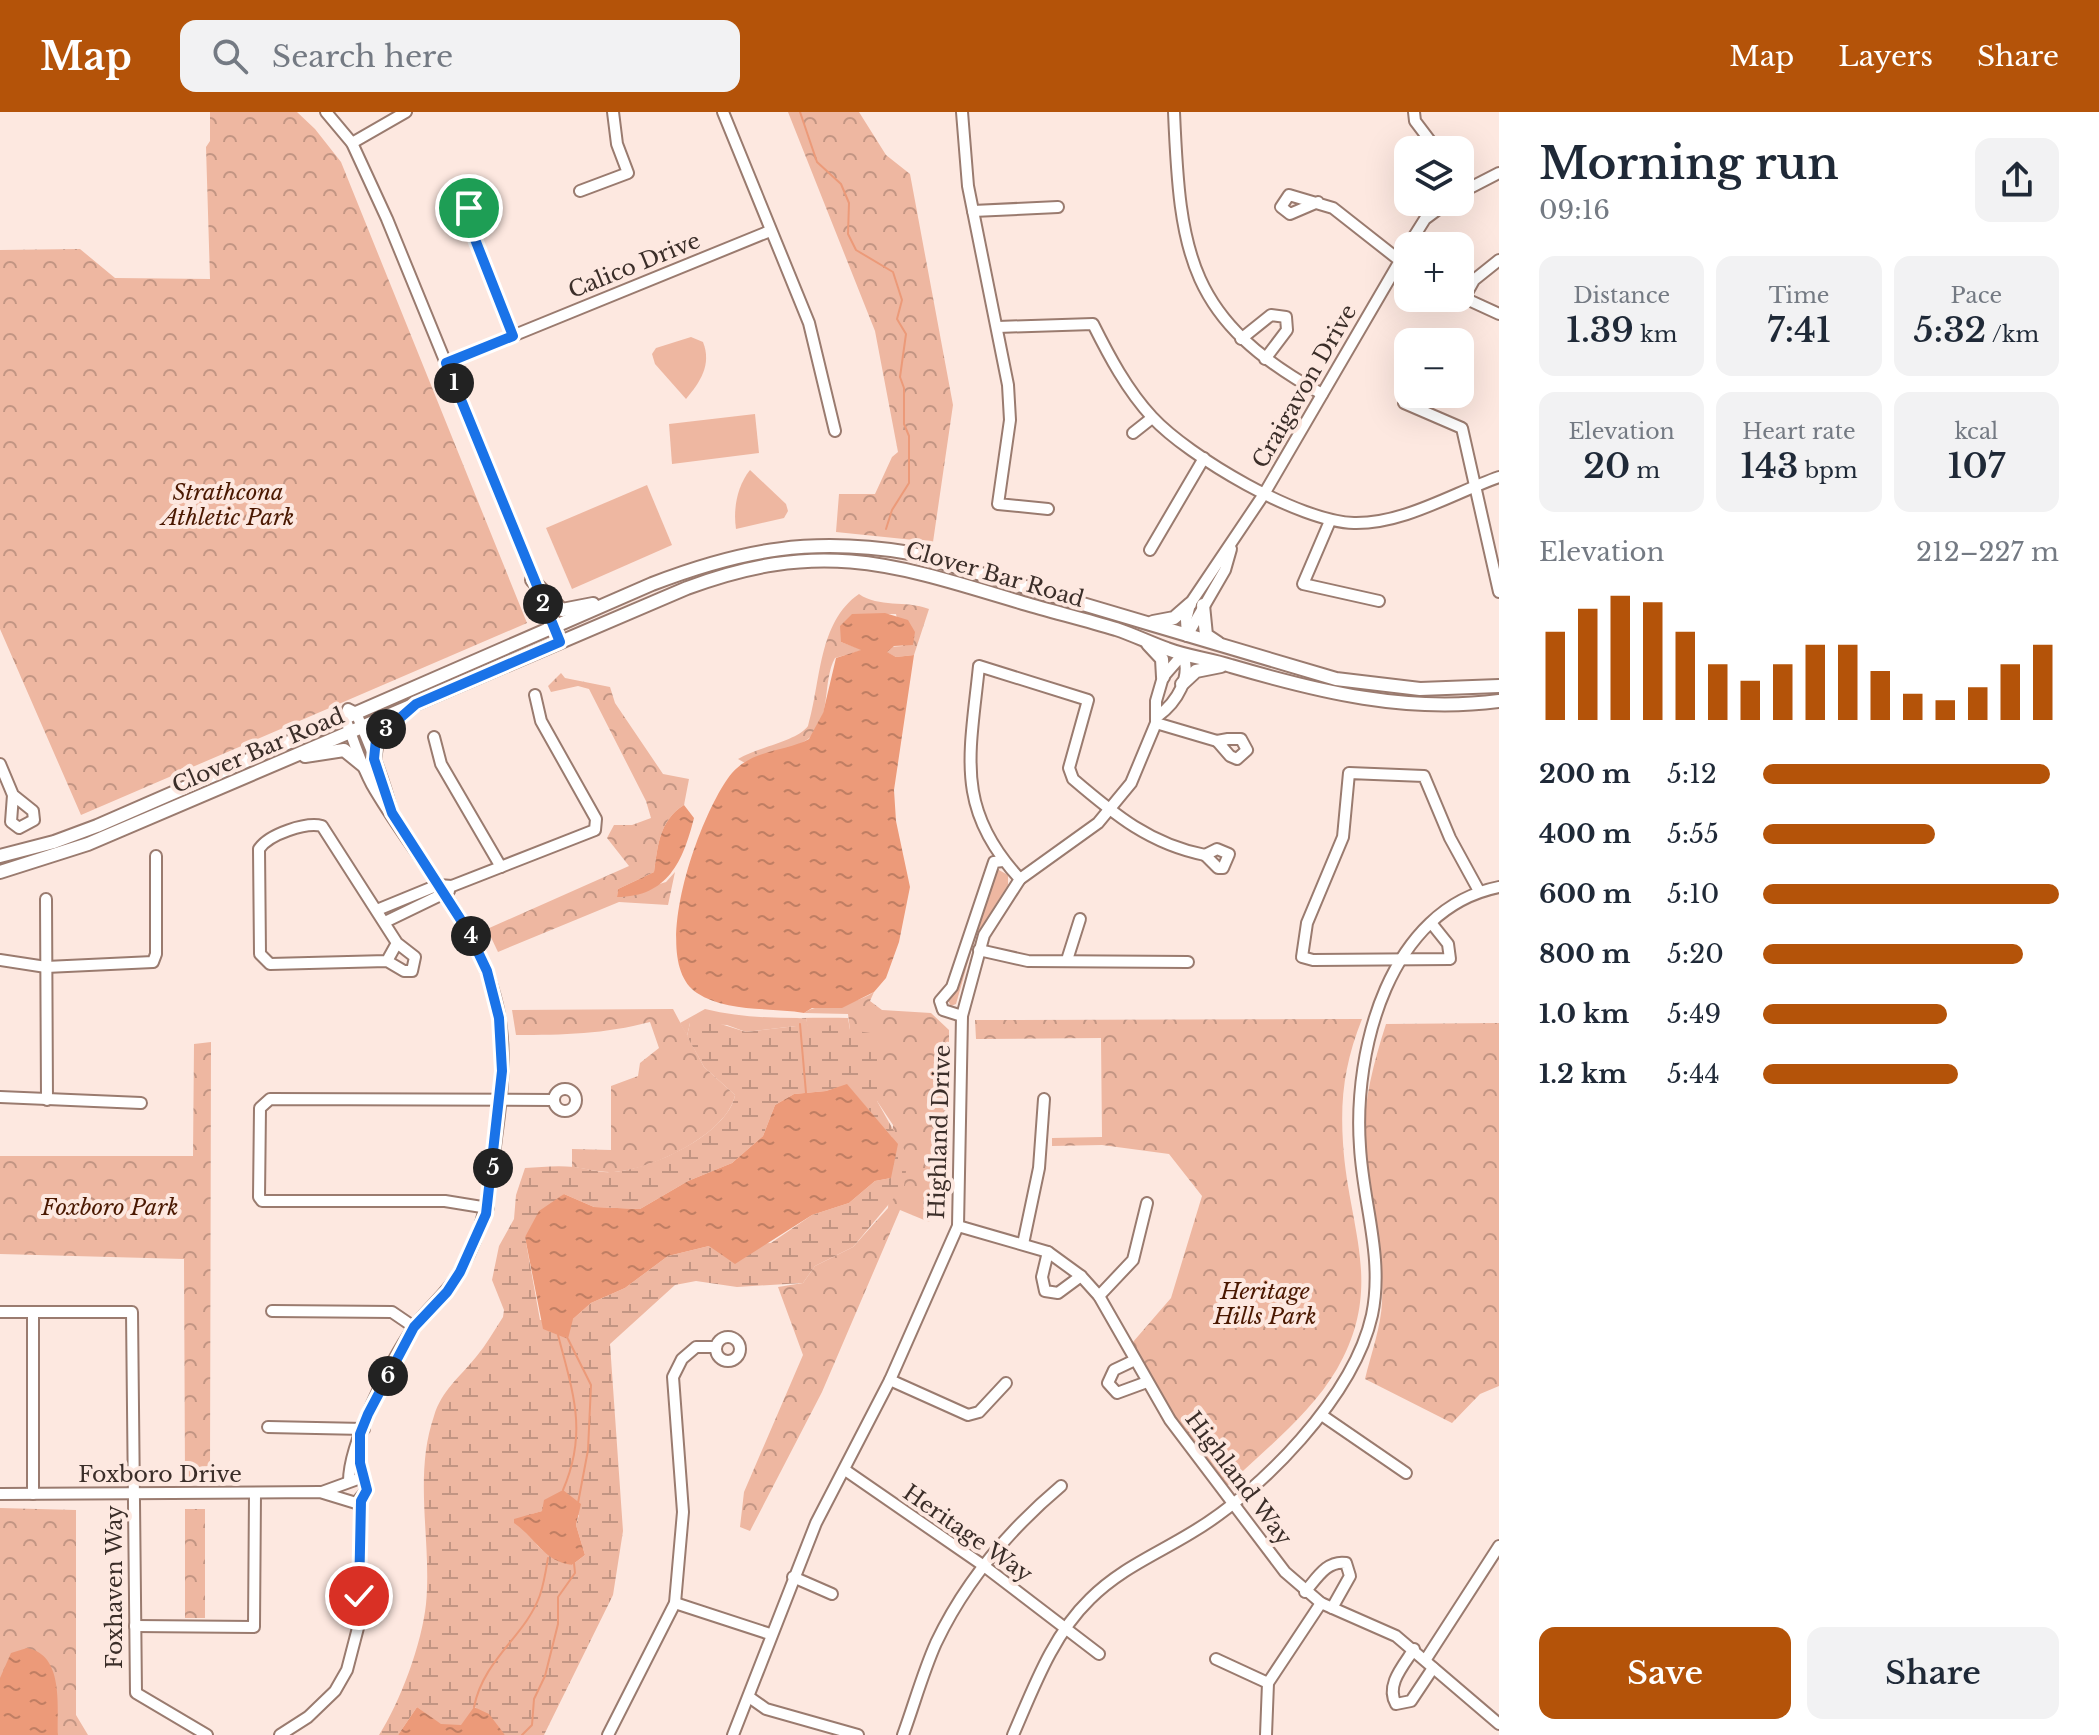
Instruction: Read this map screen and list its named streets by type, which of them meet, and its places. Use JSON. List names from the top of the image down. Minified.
{"streets":{"main road":["Clover Bar Road"],"street":["Calico Drive","Craigavon Drive","Highland Drive","Foxboro Drive","Highland Way","Heritage Way","Foxhaven Way"]},"crossings":[["Craigavon Drive","Clover Bar Road"],["Highland Drive","Highland Way"],["Highland Drive","Heritage Way"],["Foxboro Drive","Foxhaven Way"]],"parks":["Strathcona Athletic Park","Foxboro Park","Heritage Hills Park"],"page":{"header":"Map","search":"Search here","nav":["Map","Layers","Share"],"heading":["Morning run","09:16"],"map_buttons":["+","−"],"stats":[["Distance","1.39 km"],["Time","7:41"],["Pace","5:32 /km"],["Elevation","20 m"],["Heart rate","143 bpm"],["kcal","107"]],"pins":["1","2","3","4","5","6"],"chart":["Elevation","212–227 m"],"list":[{"name":"200 m","note":"5:12"},{"name":"400 m","note":"5:55"},{"name":"600 m","note":"5:10"},{"name":"800 m","note":"5:20"},{"name":"1.0 km","note":"5:49"},{"name":"1.2 km","note":"5:44"}],"buttons":["Save","Share"]}}
